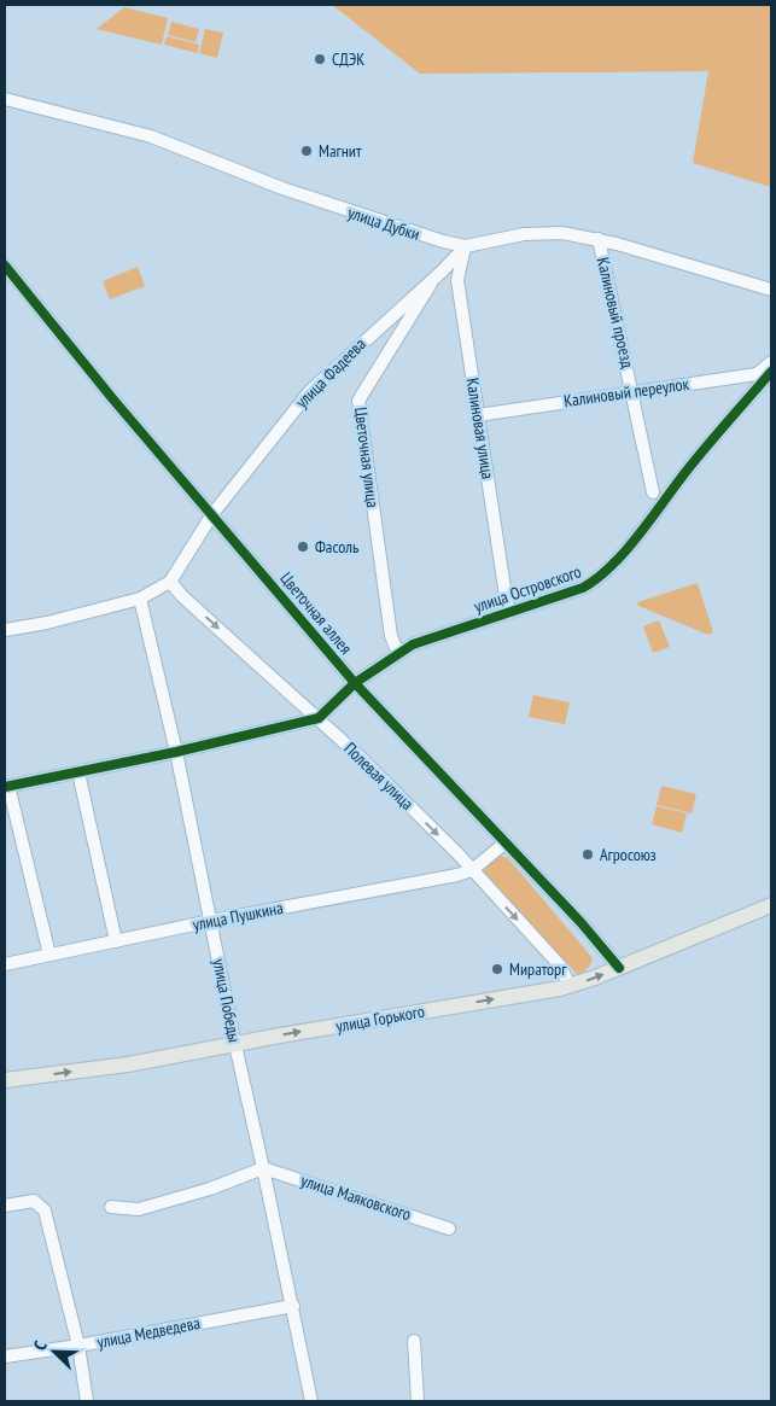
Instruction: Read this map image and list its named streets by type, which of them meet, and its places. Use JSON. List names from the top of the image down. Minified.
{"streets":{"main road":["улица Горького"],"street":["улица Дубки","Калиновый проезд","улица Фадеева","Калиновый переулок","Калиновая улица","Цветочная улица","улица Островского","Цветочная аллея","Полевая улица","улица Пушкина","улица Победы","улица Маяковского","улица Медведева"]},"crossings":[["улица Дубки","Калиновый проезд"],["улица Дубки","улица Фадеева"],["улица Дубки","Калиновая улица"],["Калиновый проезд","Калиновый переулок"],["улица Фадеева","Калиновая улица"],["улица Фадеева","Цветочная улица"],["улица Фадеева","Цветочная аллея"],["улица Фадеева","Полевая улица"],["Калиновый переулок","Калиновая улица"],["Калиновая улица","улица Островского"],["Цветочная улица","улица Островского"],["улица Островского","Цветочная аллея"],["улица Островского","Полевая улица"],["Цветочная аллея","улица Горького"],["Полевая улица","улица Пушкина"],["Полевая улица","улица Горького"],["улица Пушкина","улица Победы"],["улица Победы","улица Горького"],["улица Победы","улица Маяковского"],["улица Победы","улица Медведева"]],"one_way":["Полевая улица","улица Горького"],"places":["СДЭК","Магнит","Фасоль","Агросоюз","Мираторг"],"north":"top left"}
